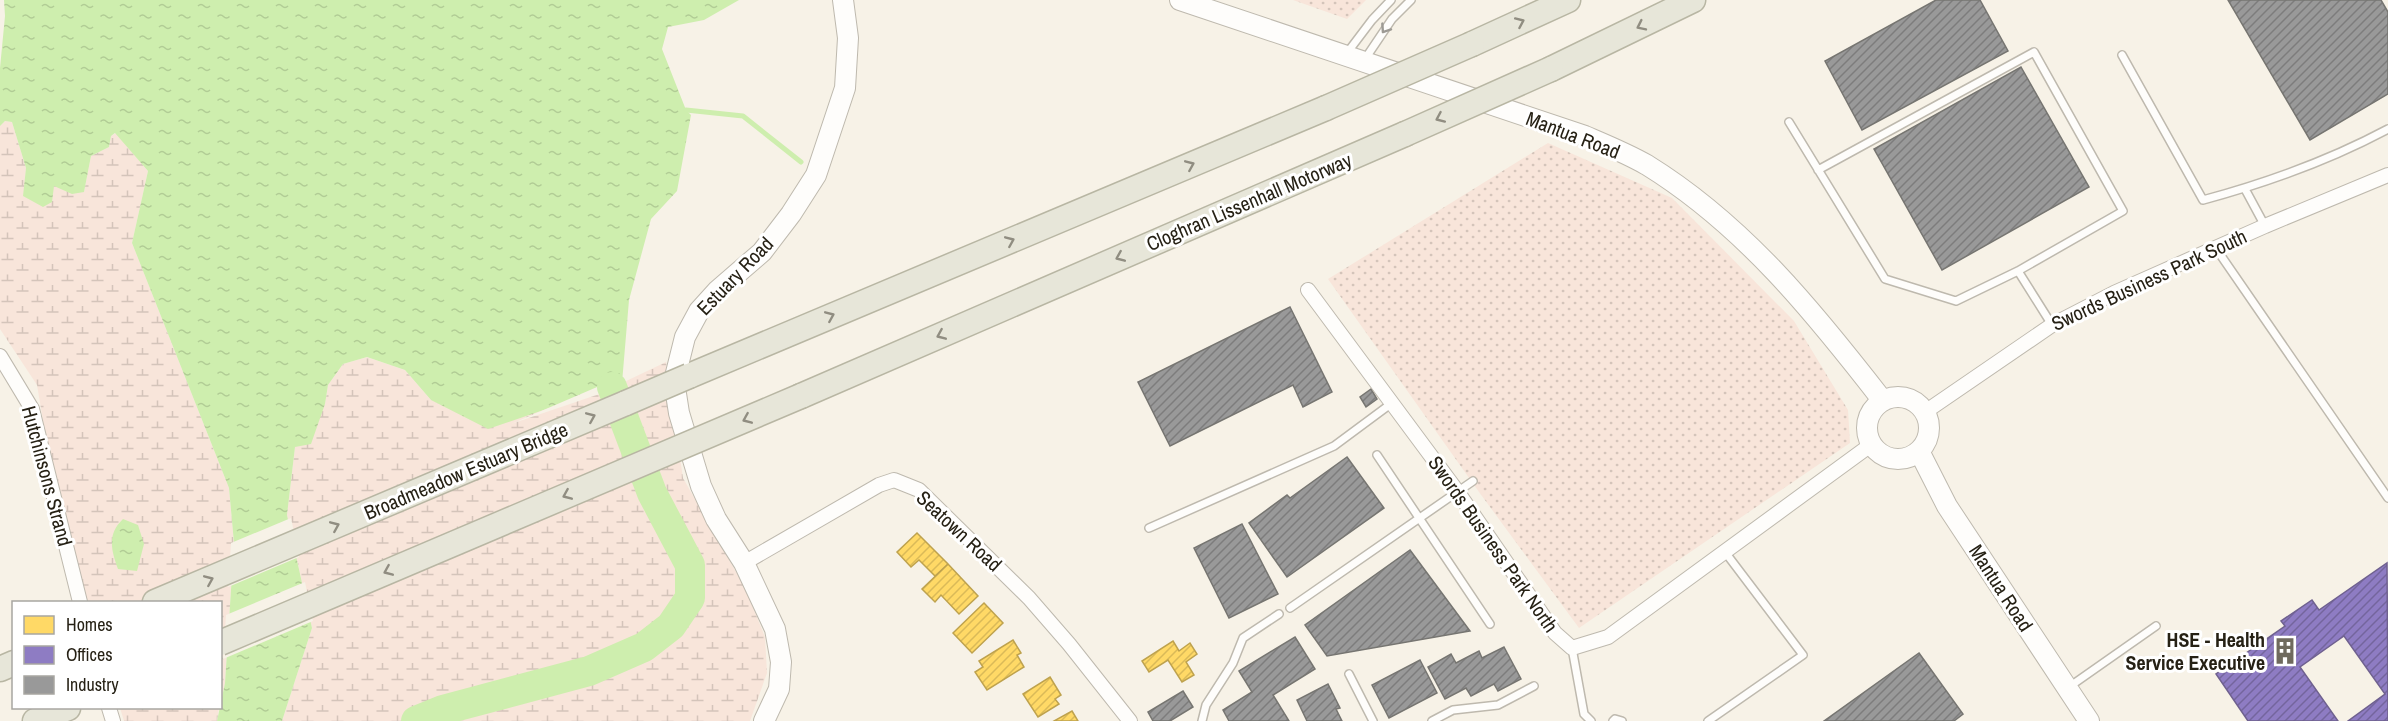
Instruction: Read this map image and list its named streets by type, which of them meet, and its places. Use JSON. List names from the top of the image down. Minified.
{"streets":{"highway":["Cloghran Lissenhall Motorway","Broadmeadow Estuary Bridge"],"street":["Mantua Road","Estuary Road","Swords Business Park South","Hutchinsons Strand","Seatown Road","Swords Business Park North"]},"crossings":[["Mantua Road","Swords Business Park South"],["Mantua Road","Swords Business Park North"],["Estuary Road","Seatown Road"],["Swords Business Park South","Swords Business Park North"]],"one_way":["Cloghran Lissenhall Motorway","Broadmeadow Estuary Bridge"],"places":{"building":["HSE - Health Service Executive"]},"legend":["Homes","Offices","Industry"]}
